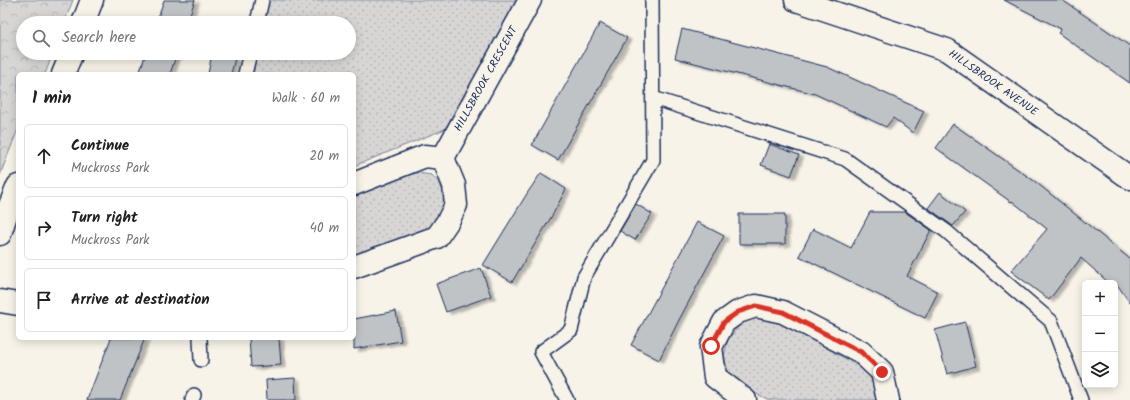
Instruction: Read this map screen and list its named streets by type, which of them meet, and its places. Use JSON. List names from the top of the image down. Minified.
{"streets":{"street":["HILLSBROOK CRESCENT","HILLSBROOK AVENUE"]},"page":{"search":"Search here","heading":["1 min","Walk · 60 m"],"list":[["Continue","Muckross Park","20 m"],["Turn right","Muckross Park","40 m"],"Arrive at destination"],"map_buttons":["+","−"]}}
